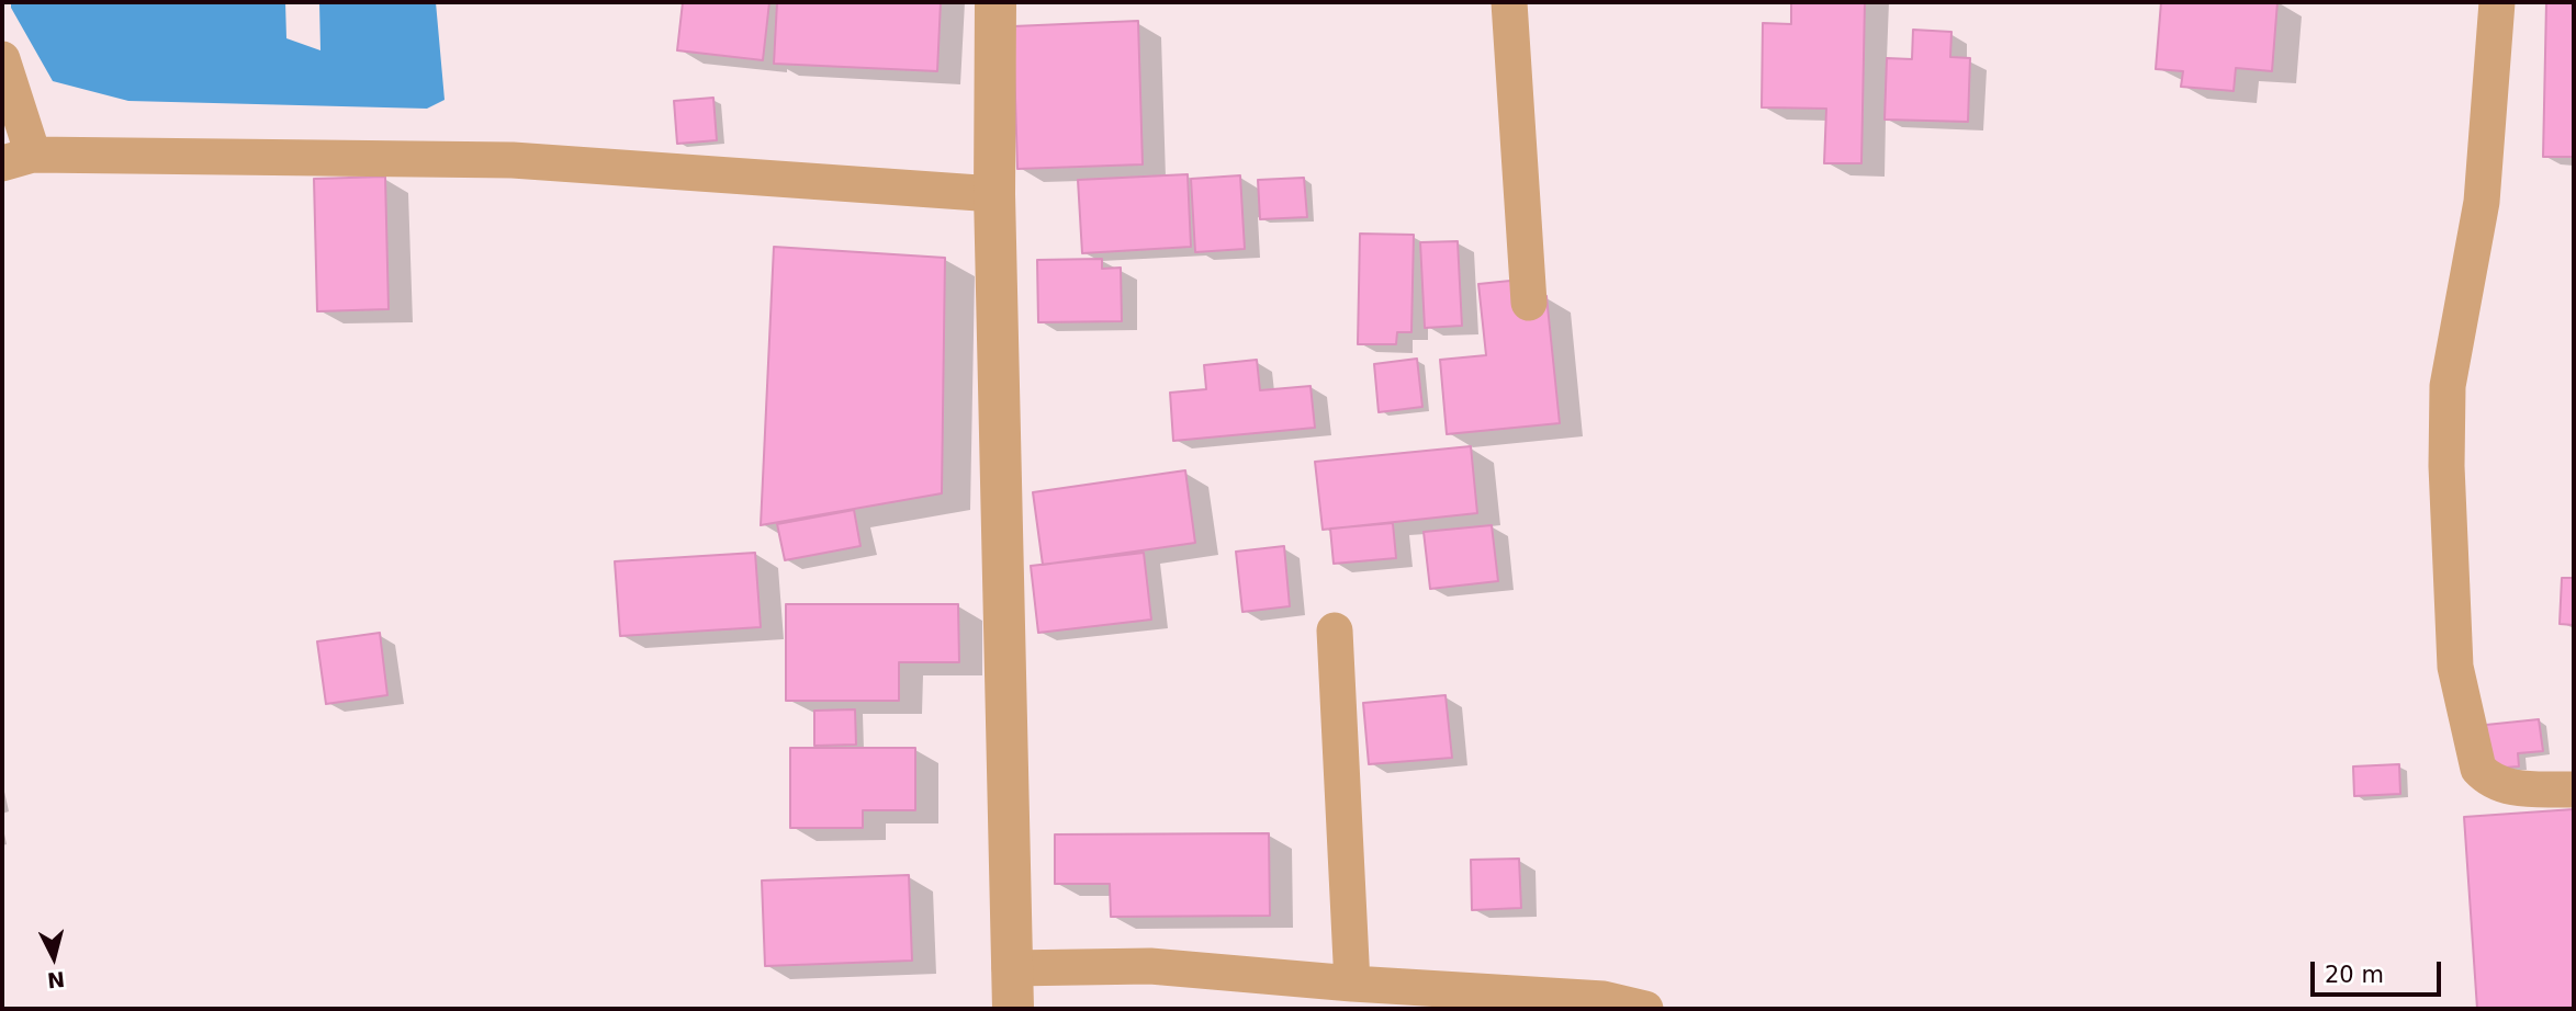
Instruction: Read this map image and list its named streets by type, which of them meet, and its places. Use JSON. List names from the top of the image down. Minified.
{"scale_bar":"20 m","north":"bottom"}
